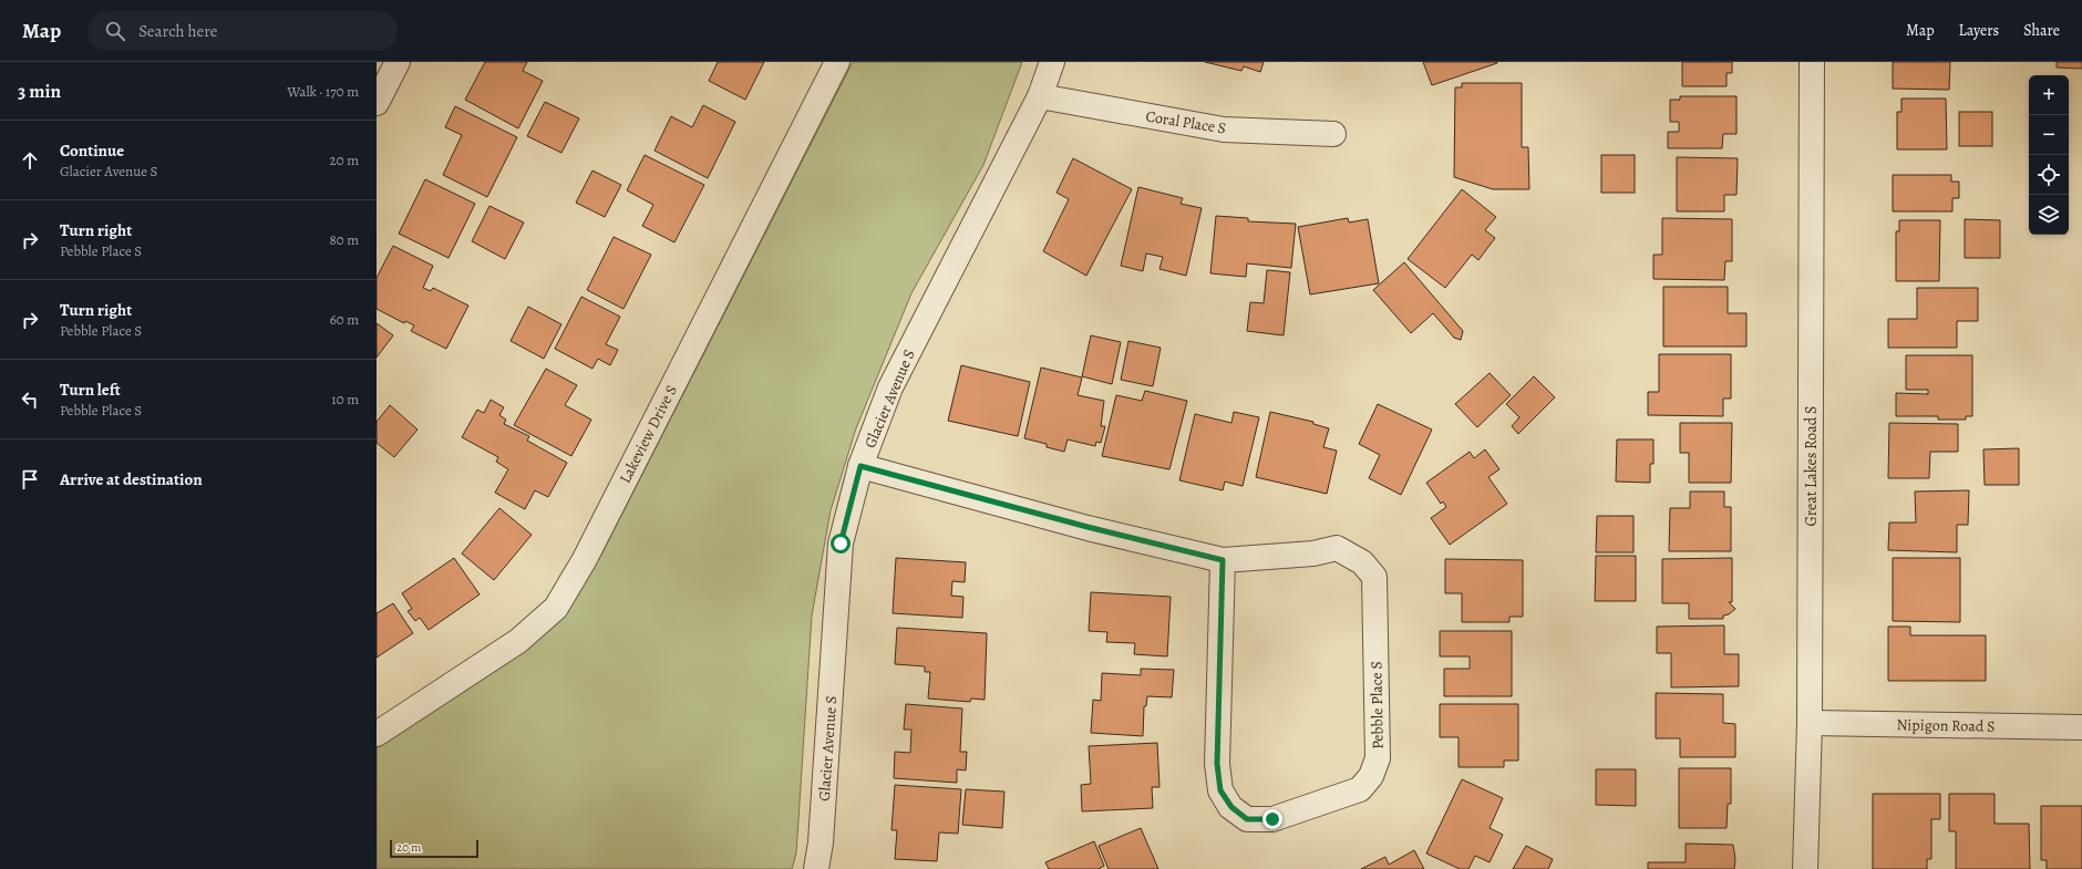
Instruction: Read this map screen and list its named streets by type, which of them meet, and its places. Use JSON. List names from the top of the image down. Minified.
{"streets":{"street":["Coral Place S","Glacier Avenue S","Lakeview Drive S","Great Lakes Road S","Pebble Place S","Nipigon Road S"]},"crossings":[["Coral Place S","Glacier Avenue S"],["Glacier Avenue S","Pebble Place S"],["Great Lakes Road S","Nipigon Road S"]],"scale_bar":"20 m","page":{"header":"Map","search":"Search here","nav":["Map","Layers","Share"],"heading":["3 min","Walk · 170 m"],"map_buttons":["+","−"],"list":[["Continue","Glacier Avenue S","20 m"],["Turn right","Pebble Place S","80 m"],["Turn right","Pebble Place S","60 m"],["Turn left","Pebble Place S","10 m"],"Arrive at destination"],"scale":"20 m"}}
